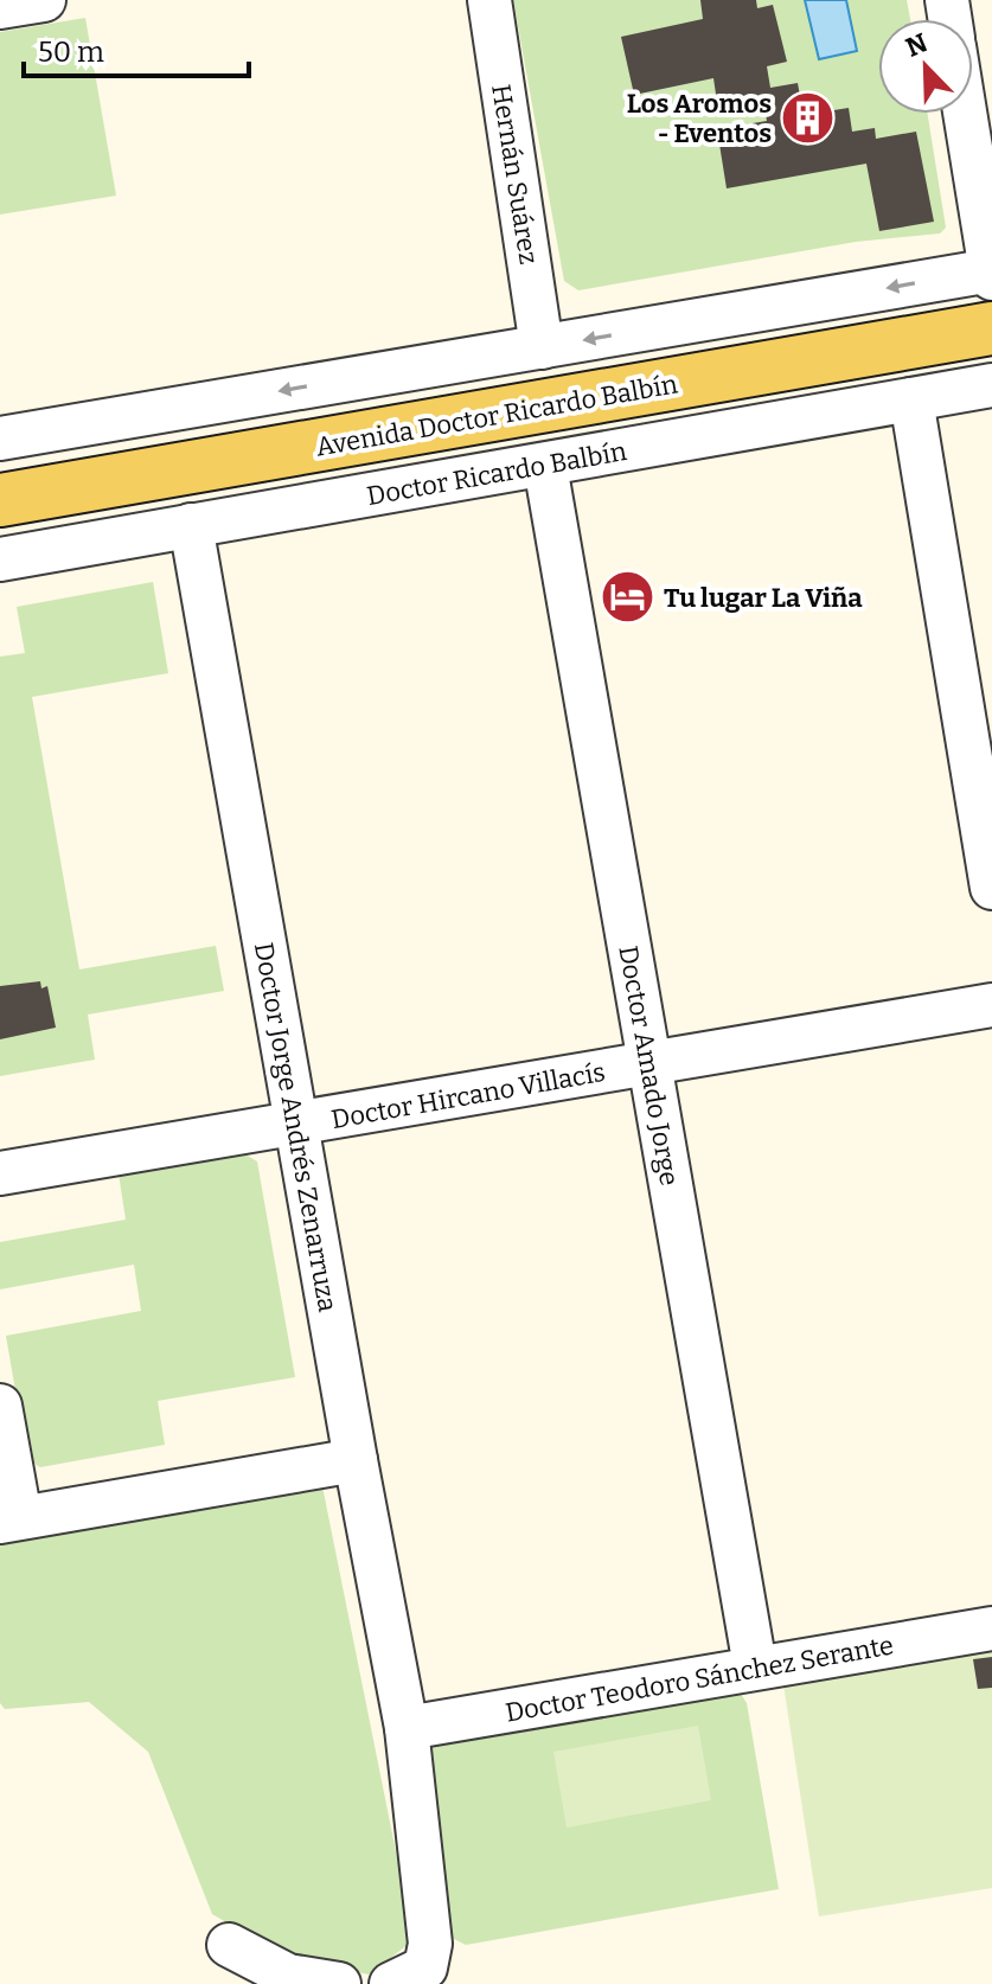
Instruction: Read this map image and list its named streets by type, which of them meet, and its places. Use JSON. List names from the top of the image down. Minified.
{"streets":{"main road":["Avenida Doctor Ricardo Balbín"],"street":["Hernán Suárez","Doctor Ricardo Balbín","Doctor Amado Jorge","Doctor Hircano Villacís","Doctor Jorge Andrés Zenarruza","Doctor Teodoro Sánchez Serante"]},"crossings":[["Doctor Ricardo Balbín","Doctor Amado Jorge"],["Doctor Ricardo Balbín","Doctor Jorge Andrés Zenarruza"],["Doctor Amado Jorge","Doctor Hircano Villacís"],["Doctor Amado Jorge","Doctor Teodoro Sánchez Serante"],["Doctor Hircano Villacís","Doctor Jorge Andrés Zenarruza"],["Doctor Jorge Andrés Zenarruza","Doctor Teodoro Sánchez Serante"]],"places":{"building":["Los Aromos - Eventos"],"hotel":["Tu lugar La Viña"]},"scale_bar":"50 m","north":"top left"}
